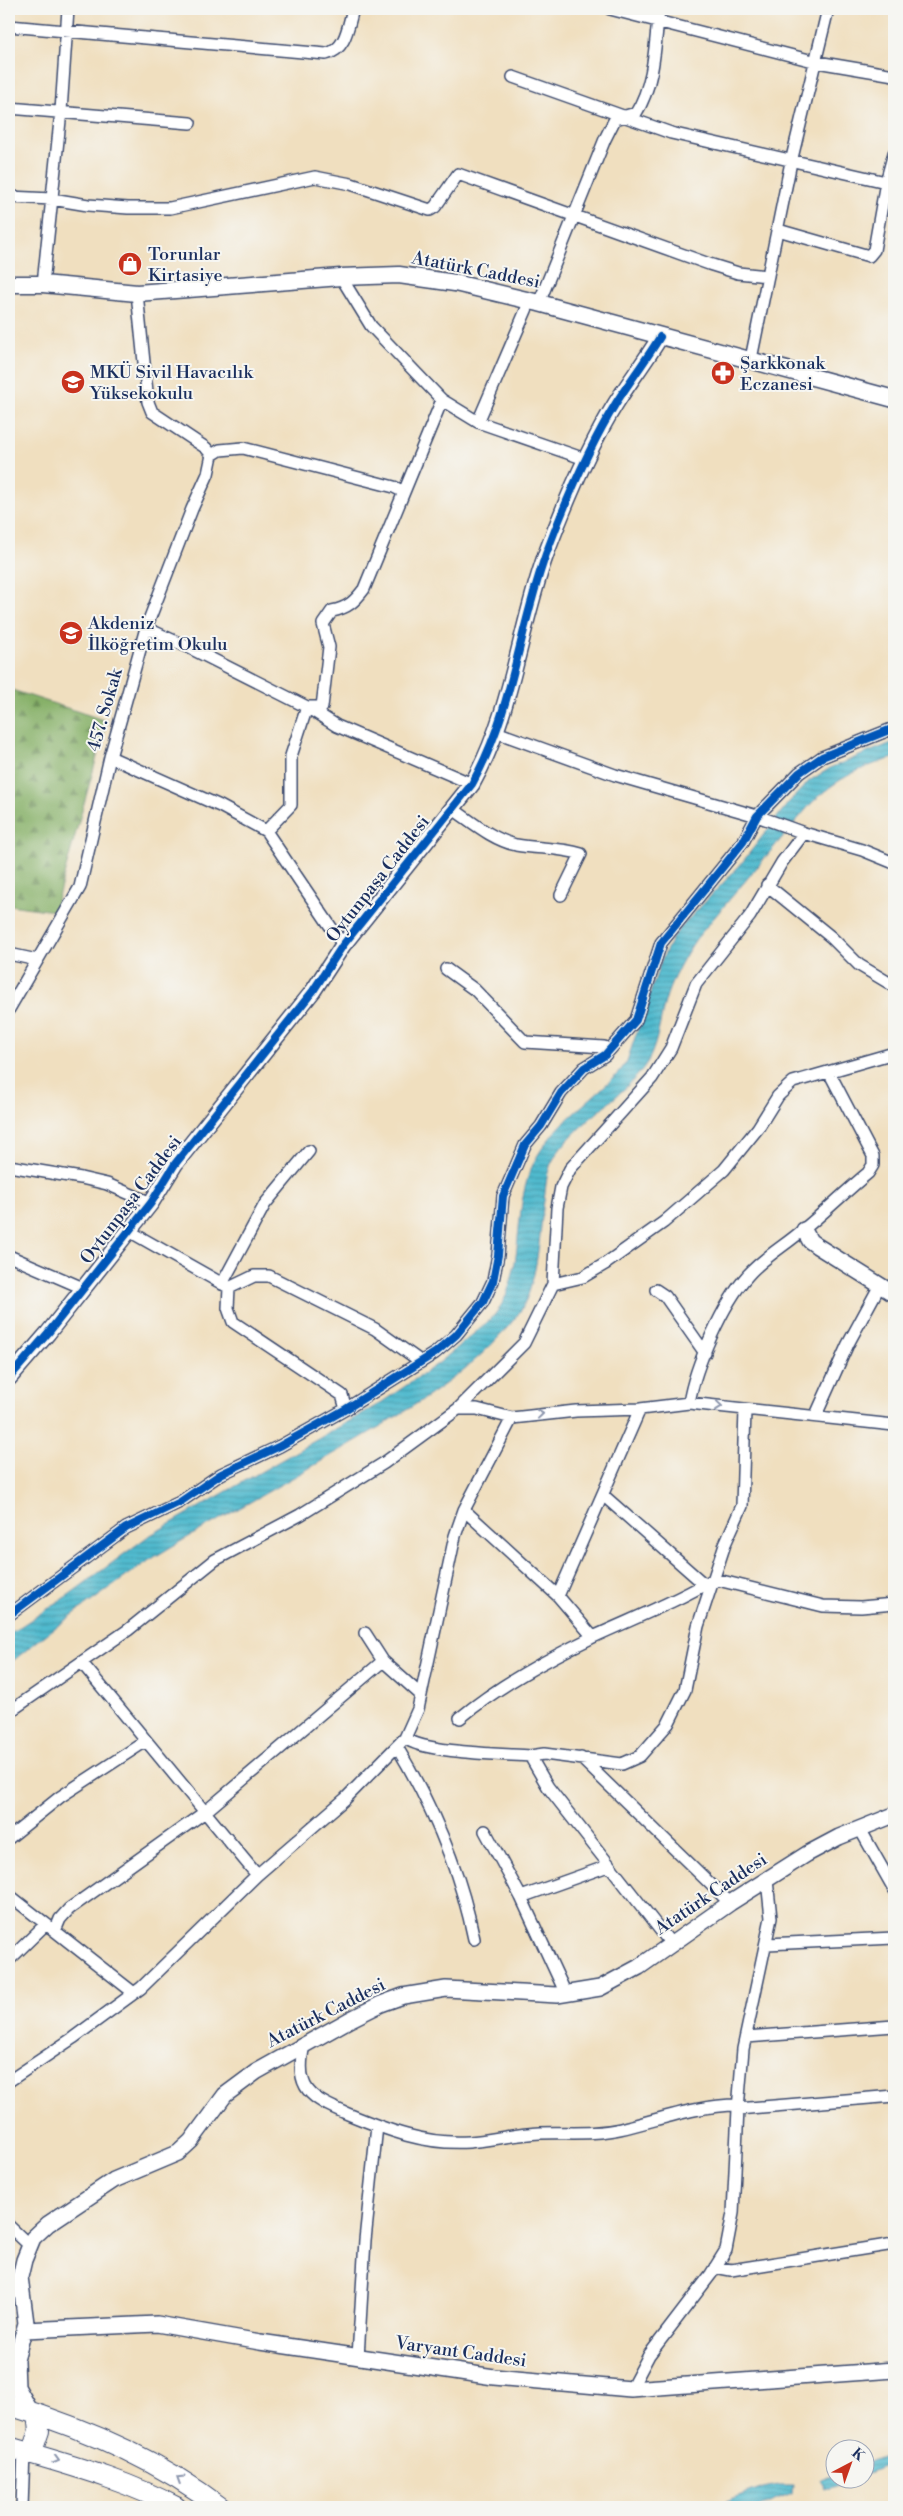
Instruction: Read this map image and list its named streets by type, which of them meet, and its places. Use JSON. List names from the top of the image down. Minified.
{"streets":{"main road":["Atatürk Caddesi"],"street":["457. Sokak","Oytunpaşa Caddesi","Varyant Caddesi"]},"crossings":[["Atatürk Caddesi","Oytunpaşa Caddesi"],["Atatürk Caddesi","Varyant Caddesi"]],"places":{"shop":["Torunlar Kirtasiye"],"pharmacy":["Şarkkonak Eczanesi"],"school or university":["MKÜ Sivil Havacılık Yüksekokulu","Akdeniz İlköğretim Okulu"]},"north":"top right"}
